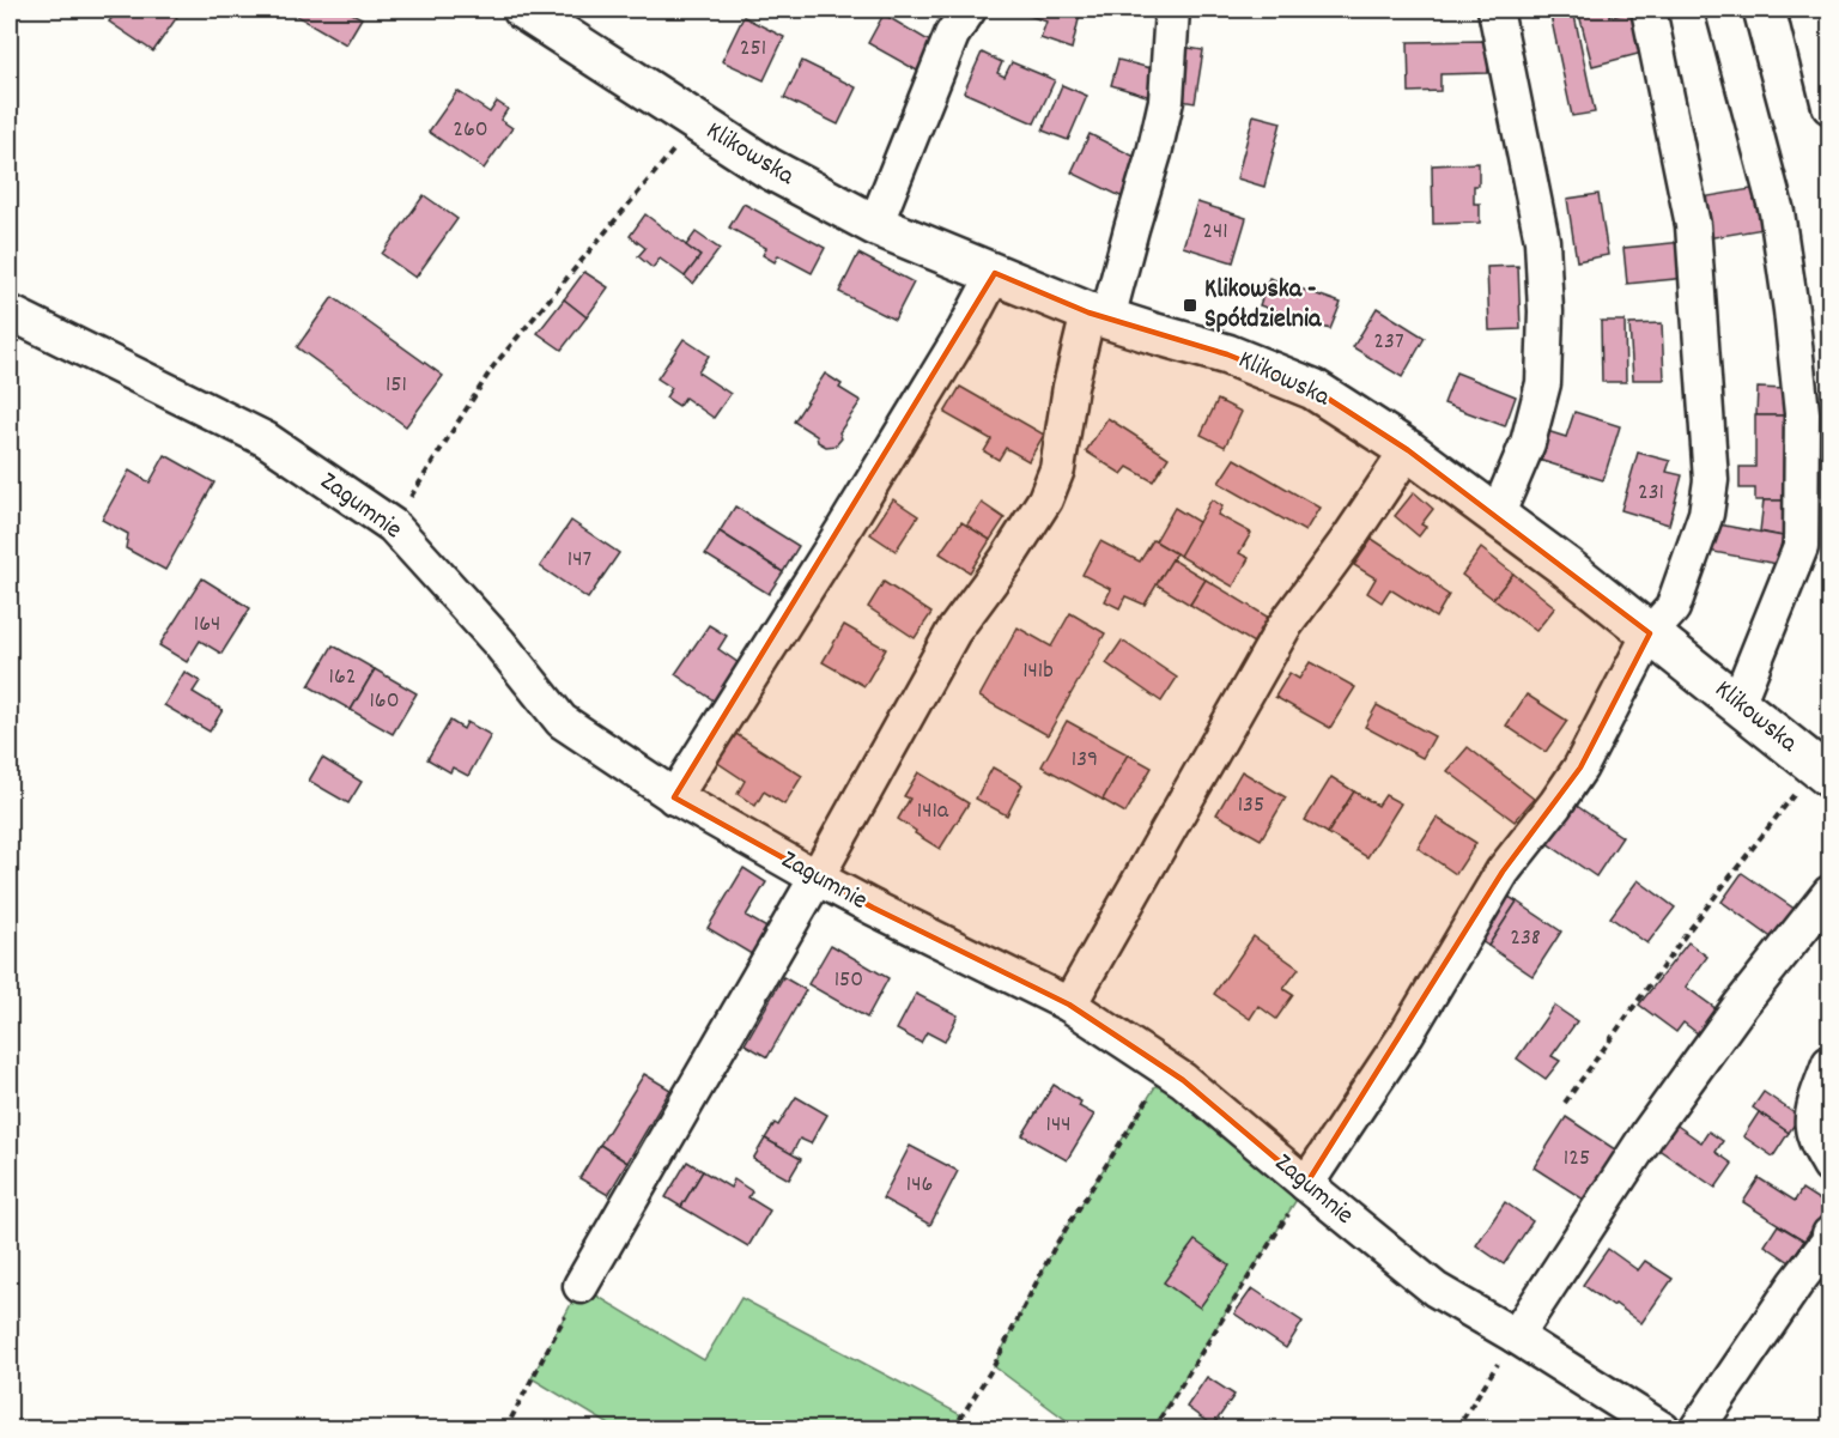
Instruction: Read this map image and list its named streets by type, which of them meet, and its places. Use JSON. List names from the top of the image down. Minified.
{"streets":{"street":["Klikowska","Zagumnie"]},"places":{"transit":["Klikowska - Spółdzielnia"]},"house_numbers":["251","260","241","237","151","231","147","164","141b","162","160","139","135","141a","238","150","144","125","146"]}
